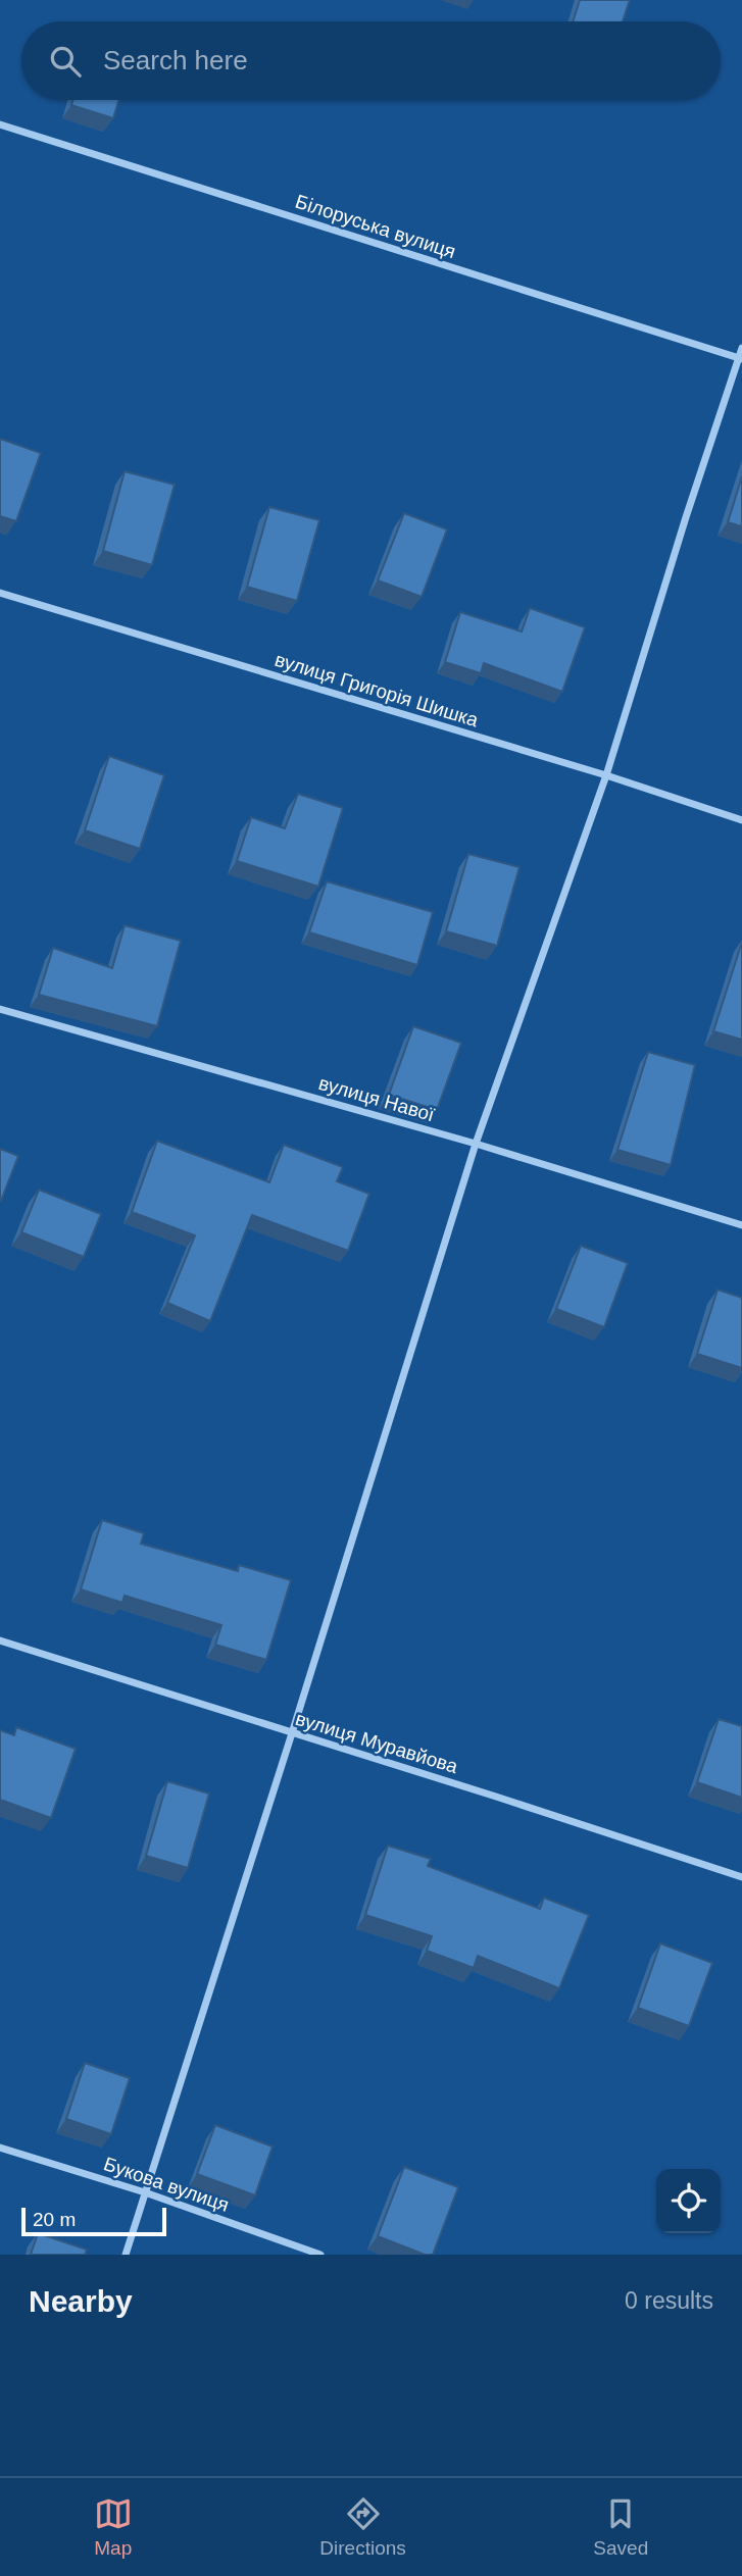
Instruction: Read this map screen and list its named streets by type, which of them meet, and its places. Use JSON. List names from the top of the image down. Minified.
{"streets":{"street":["Білоруська вулиця","вулиця Григорія Шишка","вулиця Навої","вулиця Муравйова","Букова вулиця"]},"scale_bar":"20 m","page":{"search":"Search here","scale":"20 m","heading":["Nearby","0 results"],"nav":["Map","Directions","Saved"]}}
